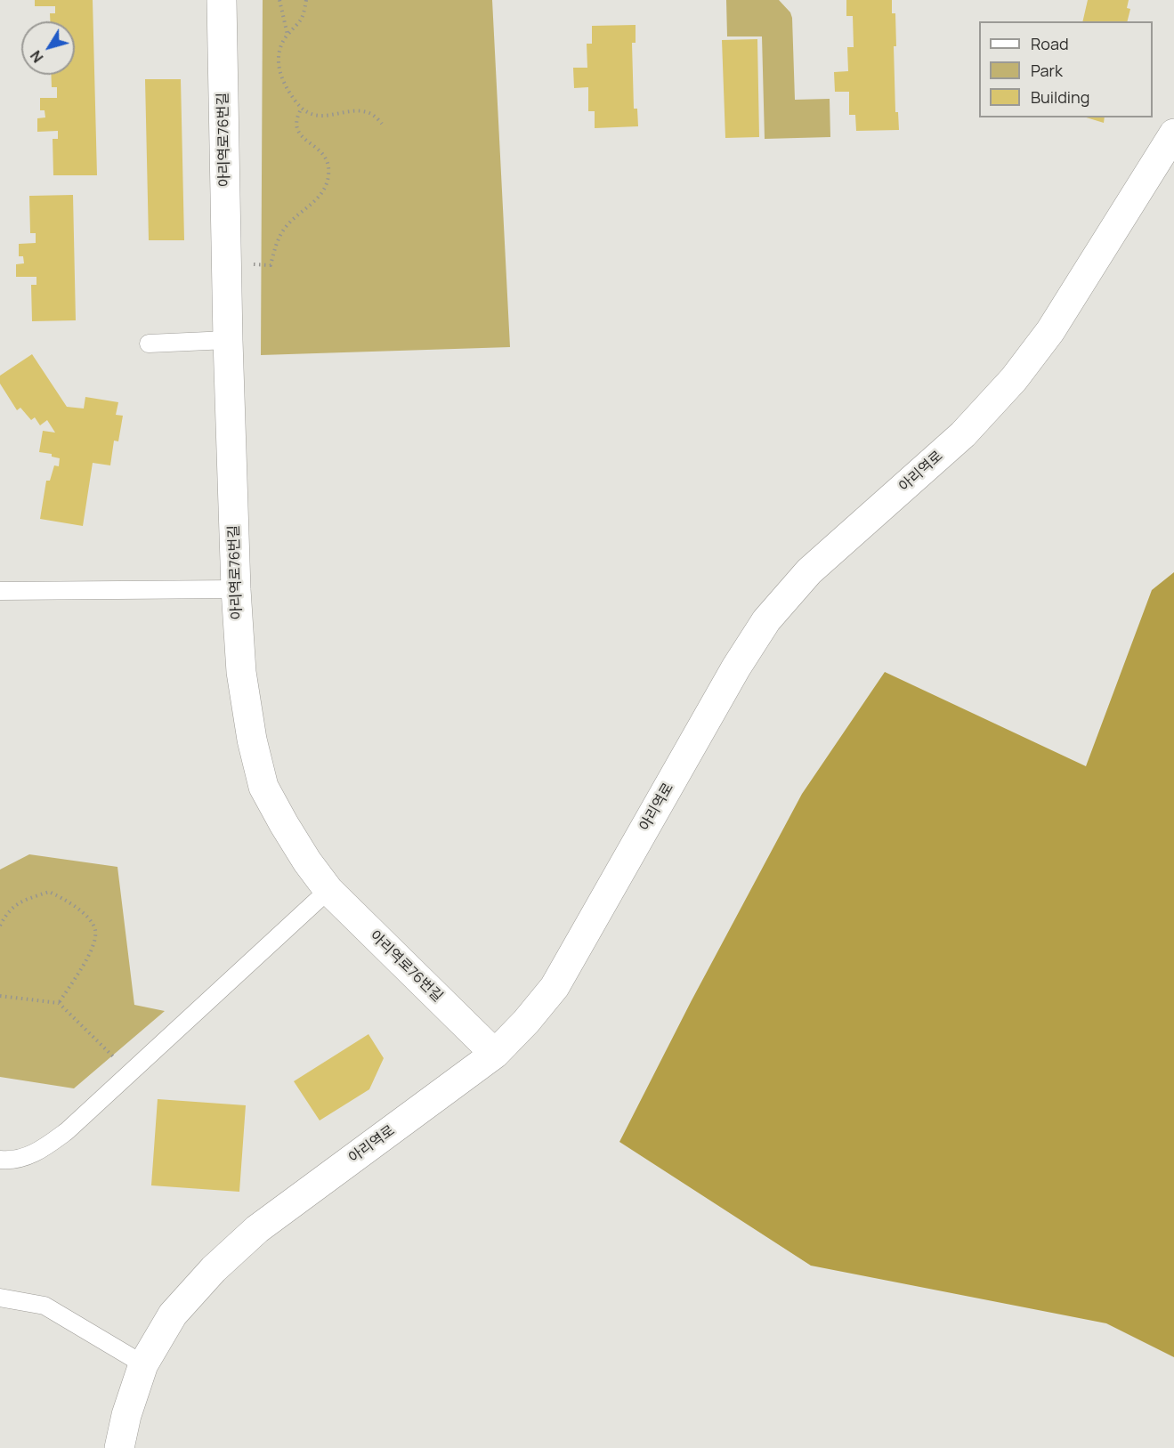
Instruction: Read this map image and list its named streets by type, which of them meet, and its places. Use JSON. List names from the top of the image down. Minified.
{"streets":{"street":["아리역로76번길","아리역로"]},"crossings":[["아리역로76번길","아리역로"]],"legend":["Road","Park","Building"],"north":"bottom left"}
